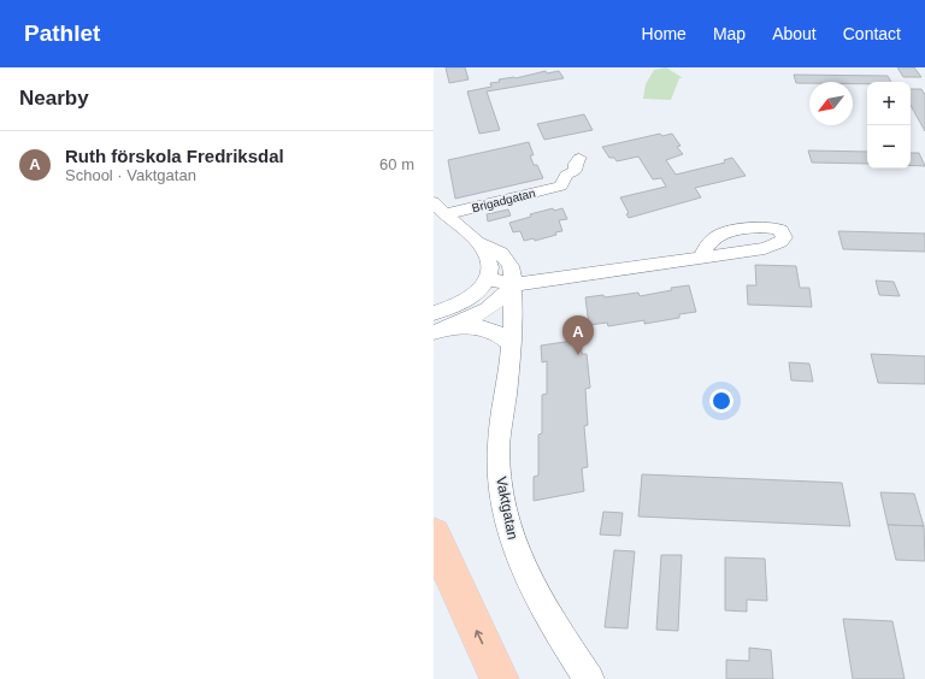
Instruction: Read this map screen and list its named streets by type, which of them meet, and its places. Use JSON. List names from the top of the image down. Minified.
{"streets":{"street":["Brigadgatan","Vaktgatan"]},"north":"bottom left","page":{"header":"Pathlet","nav":["Home","Map","About","Contact"],"heading":"Nearby","map_buttons":["+","−"],"list":[{"mark":"A","name":"Ruth förskola Fredriksdal","note":"School · Vaktgatan","value":"60 m"}],"pins":"A"}}
